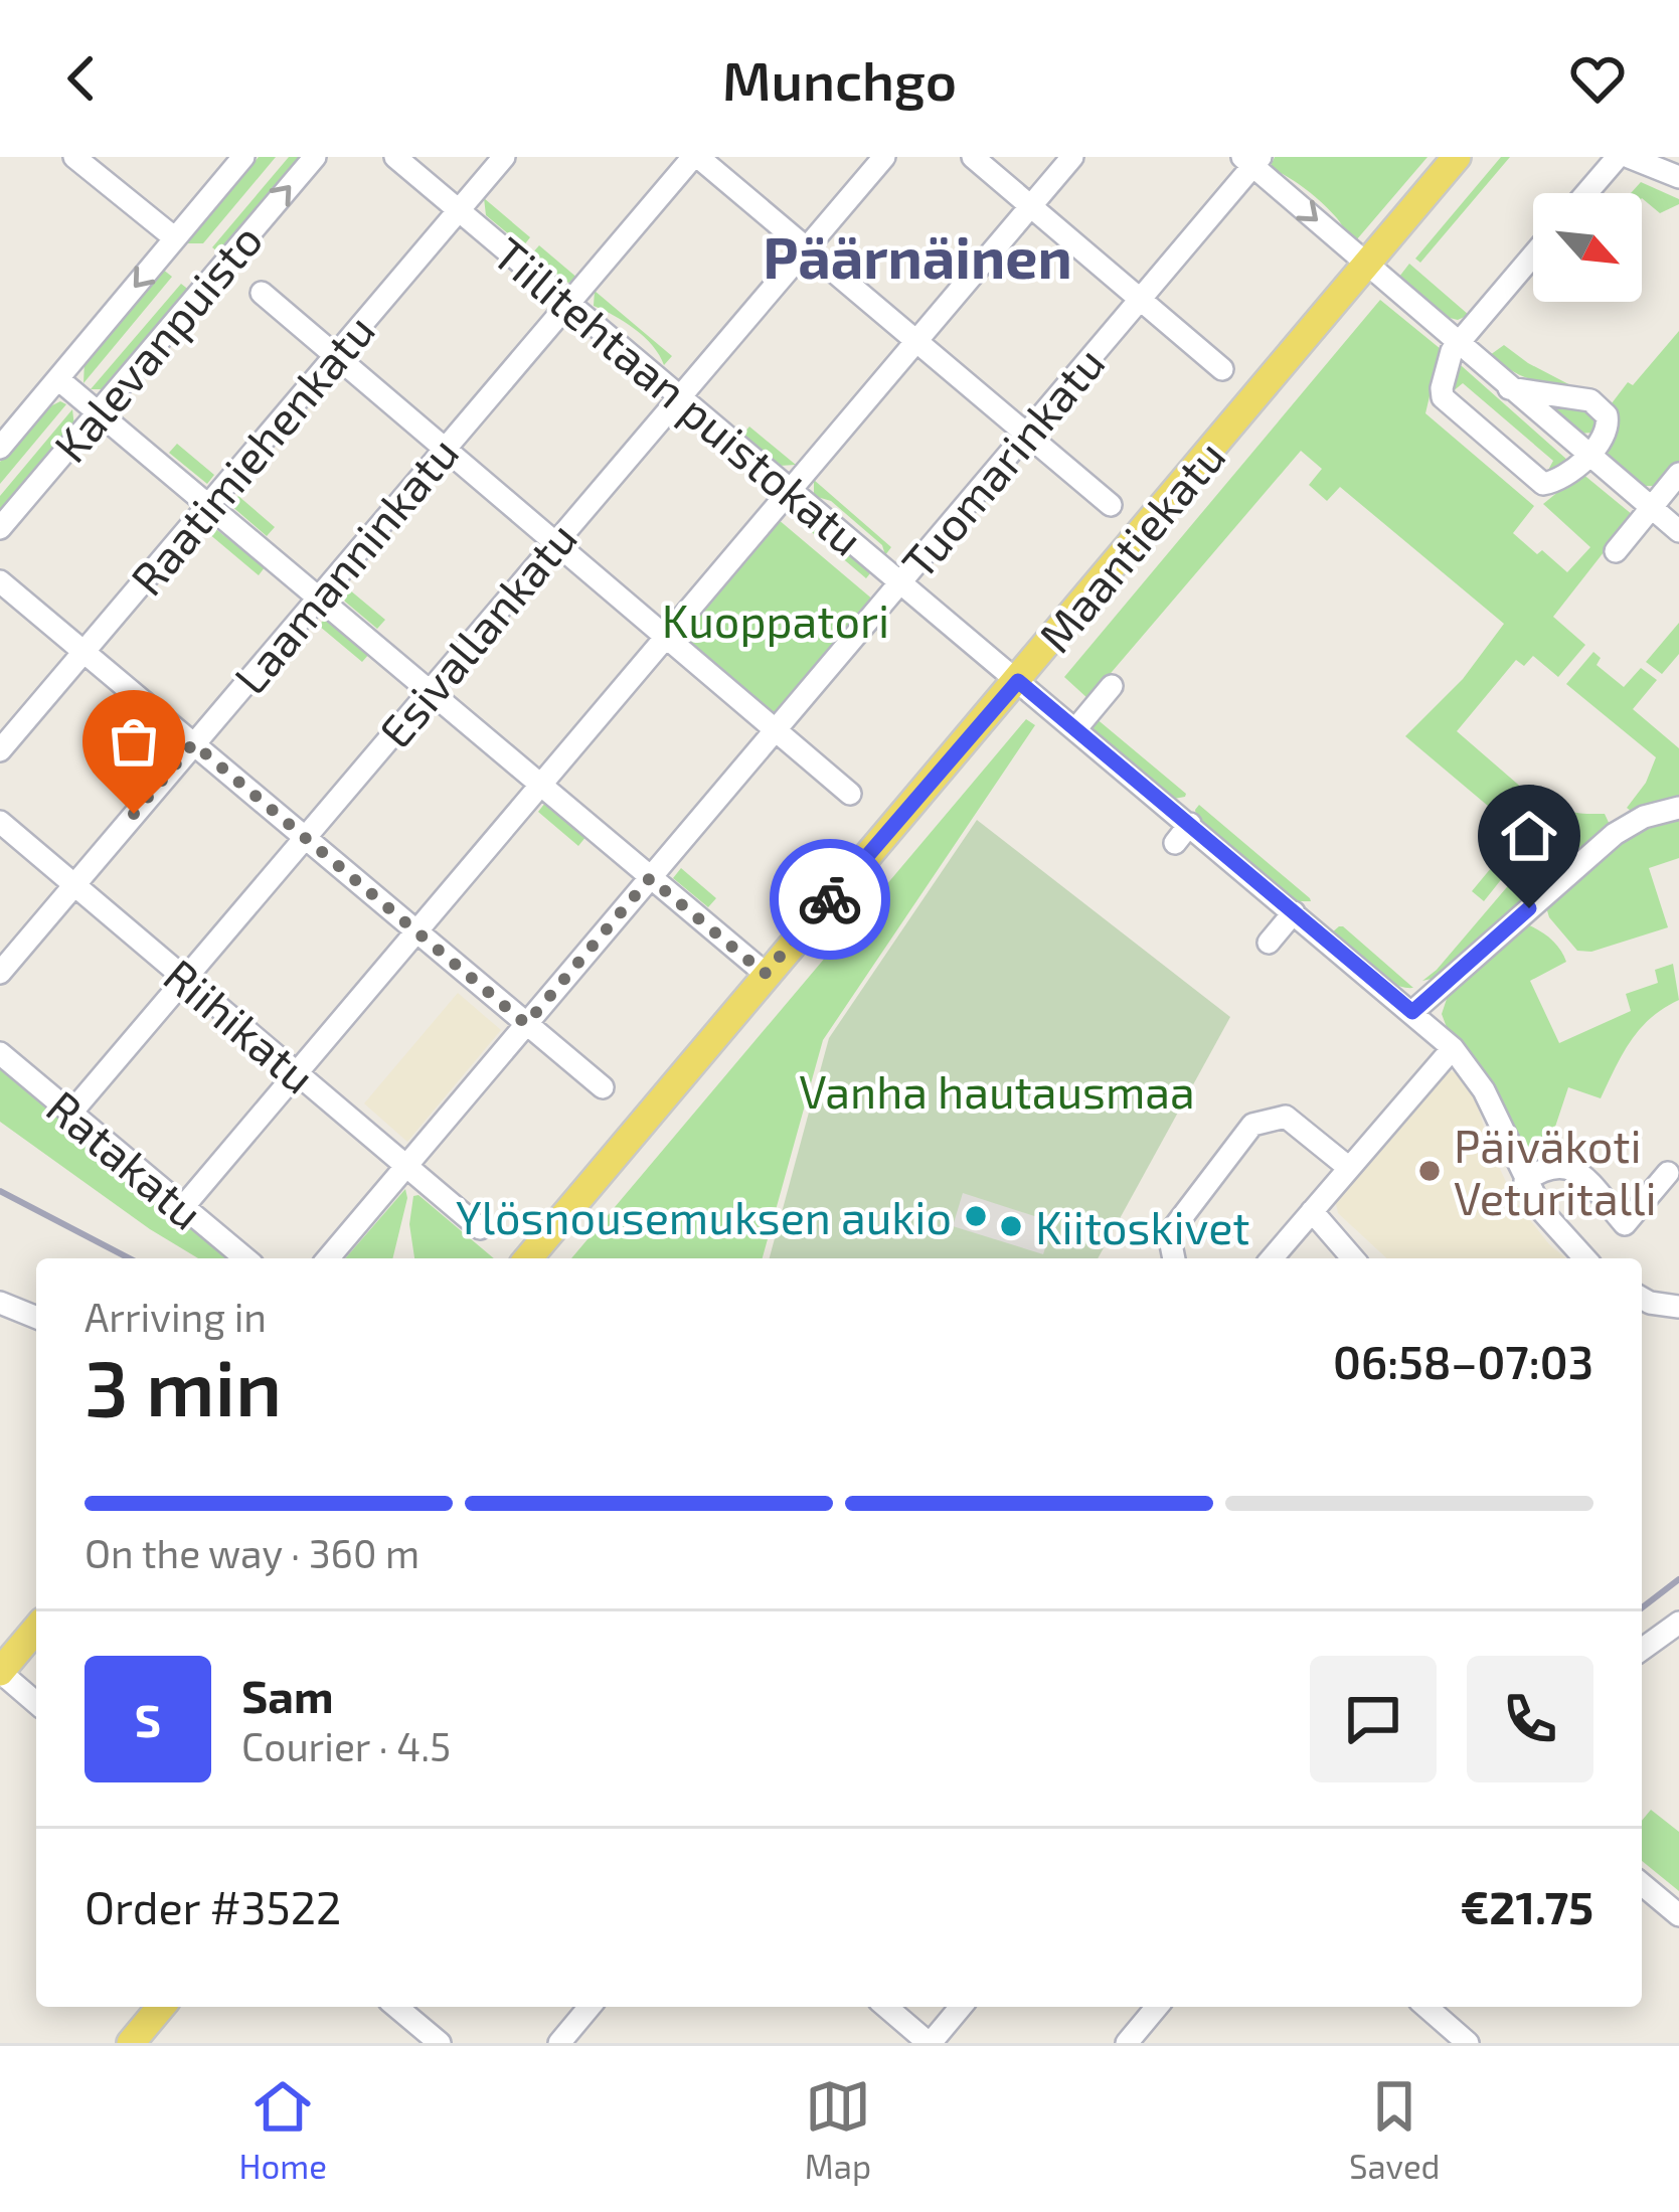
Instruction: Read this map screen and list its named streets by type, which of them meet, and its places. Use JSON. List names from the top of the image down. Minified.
{"streets":{"main road":["Maantiekatu"],"street":["Kalevanpuisto","Tiilitehtaan puistokatu","Raatimiehenkatu","Tuomarinkatu","Laamanninkatu","Esivallankatu","Riihikatu","Ratakatu"]},"crossings":[["Tiilitehtaan puistokatu","Raatimiehenkatu"],["Tiilitehtaan puistokatu","Tuomarinkatu"],["Tiilitehtaan puistokatu","Maantiekatu"],["Tiilitehtaan puistokatu","Laamanninkatu"],["Tiilitehtaan puistokatu","Esivallankatu"],["Tuomarinkatu","Riihikatu"],["Laamanninkatu","Riihikatu"],["Esivallankatu","Riihikatu"],["Esivallankatu","Ratakatu"]],"districts":["Päärnäinen"],"parks":["Kuoppatori","Vanha hautausmaa"],"places":["Päiväkoti Veturitalli","Ylösnousemuksen aukio","Kiitoskivet"],"north":"bottom right","page":{"header":"Munchgo","heading":["3 min","Arriving in","06:58–07:03"],"panel":["Sam","Courier · 4.5","Order #3522","€21.75"],"bar":"On the way · 360 m","round":"S","tabs":["Home","Map","Saved"]}}
